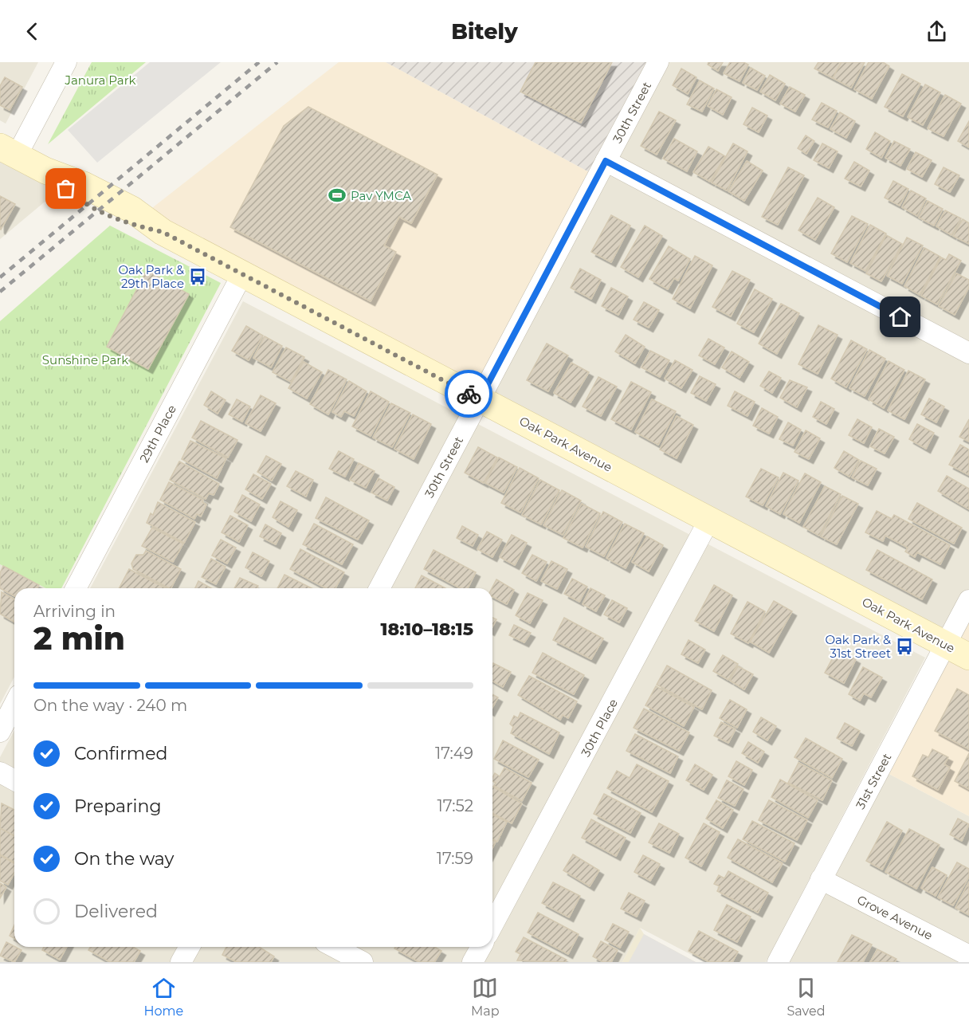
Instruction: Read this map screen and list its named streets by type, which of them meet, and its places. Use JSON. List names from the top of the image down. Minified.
{"streets":{"street":["30th Street","29th Place","Oak Park Avenue","30th Place","31st Street","Grove Avenue"]},"crossings":[["30th Street","Oak Park Avenue"],["29th Place","Oak Park Avenue"],["Oak Park Avenue","30th Place"],["Oak Park Avenue","31st Street"],["31st Street","Grove Avenue"]],"parks":["Janura Park","Sunshine Park"],"places":{"sports":["Pav YMCA"],"bus stop":["Oak Park & 29th Place","Oak Park & 31st Street"]},"page":{"header":"Bitely","heading":["2 min","Arriving in","18:10–18:15"],"bar":"On the way · 240 m","list":[["Confirmed","17:49"],["Preparing","17:52"],["On the way","17:59"],"Delivered"],"tabs":["Home","Map","Saved"]}}
